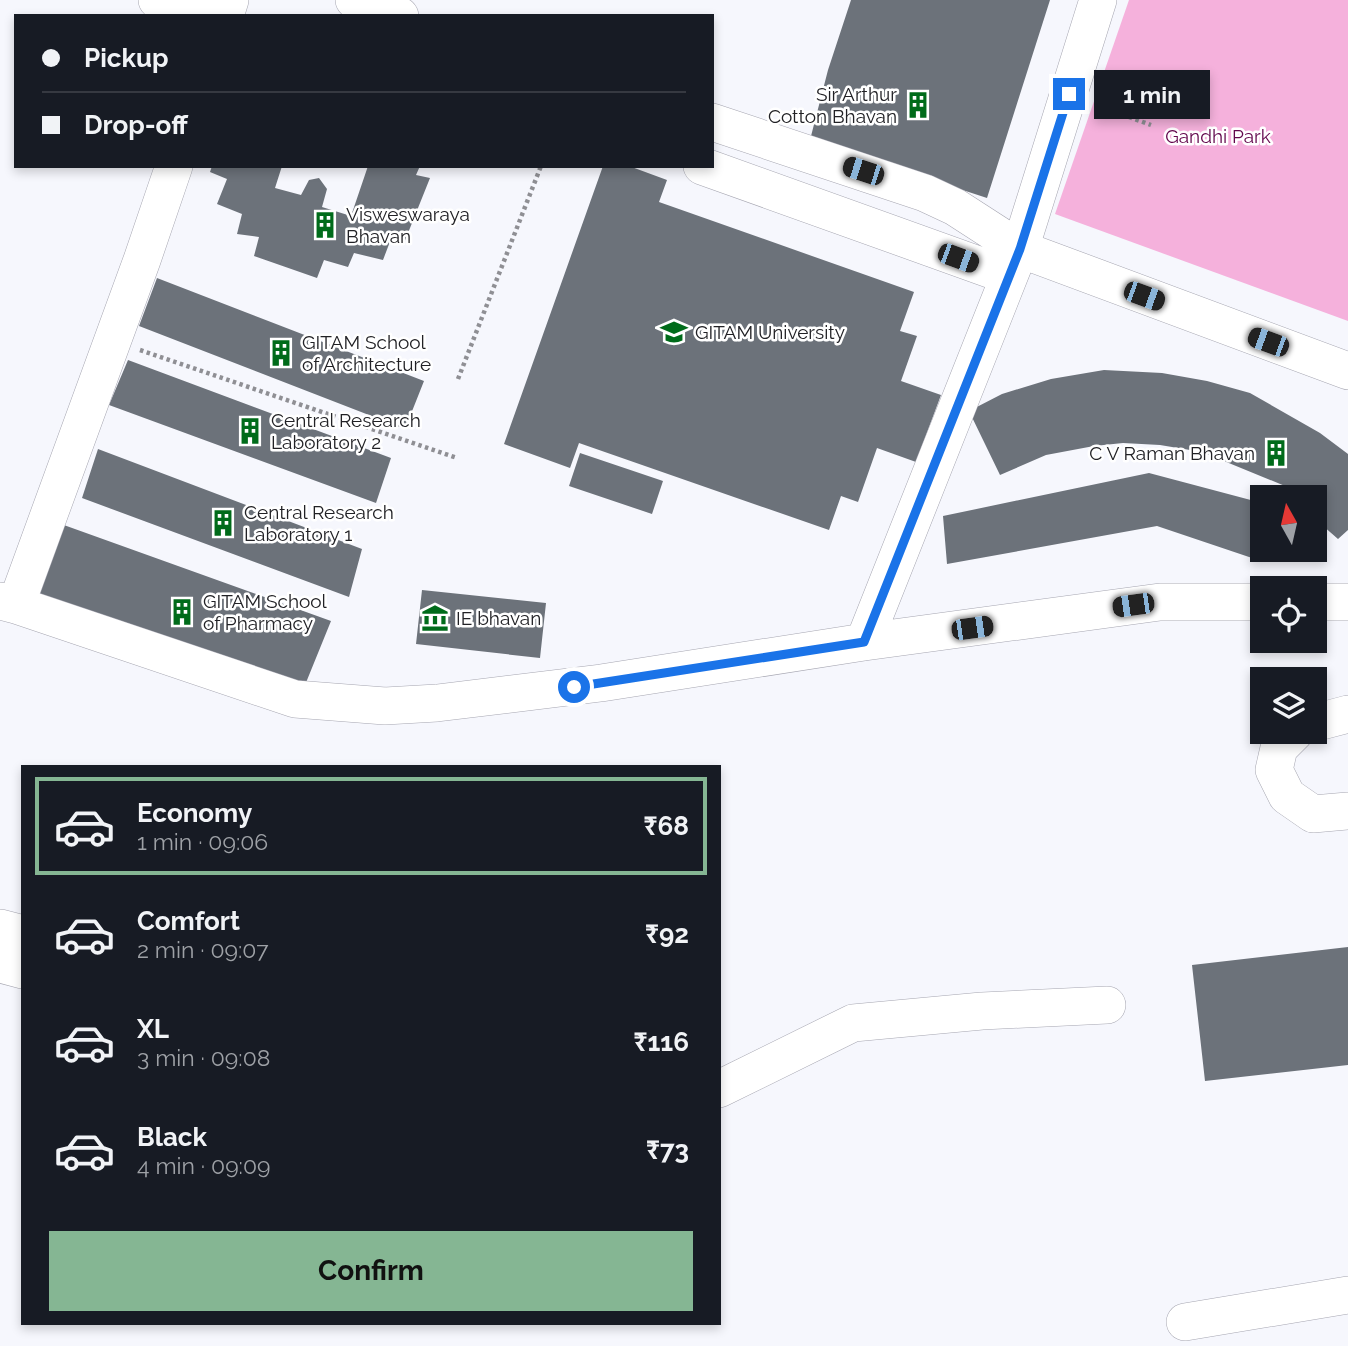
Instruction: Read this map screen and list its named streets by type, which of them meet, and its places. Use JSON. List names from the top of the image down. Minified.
{"parks":["Gandhi Park"],"places":{"building":["Sir Arthur Cotton Bhavan","Visweswaraya Bhavan","GITAM School of Architecture","Central Research Laboratory 2","C V Raman Bhavan","Central Research Laboratory 1","GITAM School of Pharmacy"],"school or university":["GITAM University"],"museum":["IE bhavan"]},"north":"top","page":{"banner":["Pickup","Drop-off"],"bubble":"1 min","list":[{"name":"Economy","note":"1 min · 09:06","value":"₹68"},{"name":"Comfort","note":"2 min · 09:07","value":"₹92"},{"name":"XL","note":"3 min · 09:08","value":"₹116"},{"name":"Black","note":"4 min · 09:09","value":"₹73"}],"buttons":"Confirm"}}
